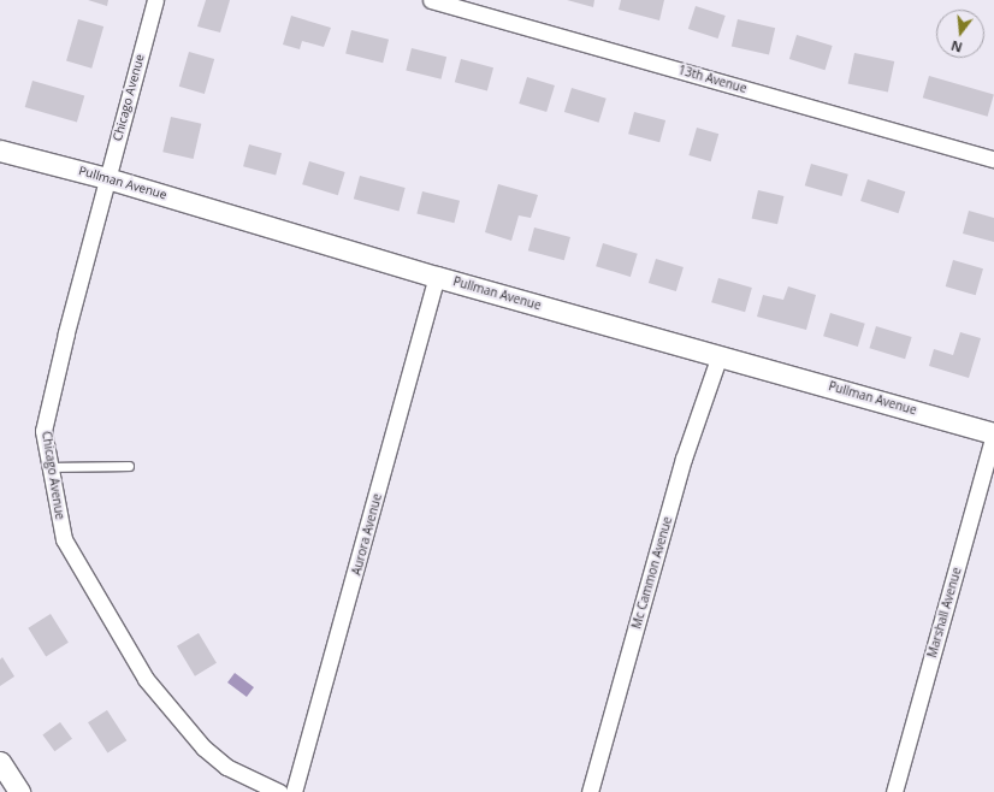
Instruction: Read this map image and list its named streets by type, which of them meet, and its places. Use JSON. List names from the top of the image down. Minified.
{"streets":{"street":["13th Avenue","Chicago Avenue","Pullman Avenue","Aurora Avenue","Mc Cammon Avenue","Marshall Avenue"]},"crossings":[["Chicago Avenue","Pullman Avenue"],["Pullman Avenue","Aurora Avenue"],["Pullman Avenue","Mc Cammon Avenue"],["Pullman Avenue","Marshall Avenue"]],"north":"bottom"}
